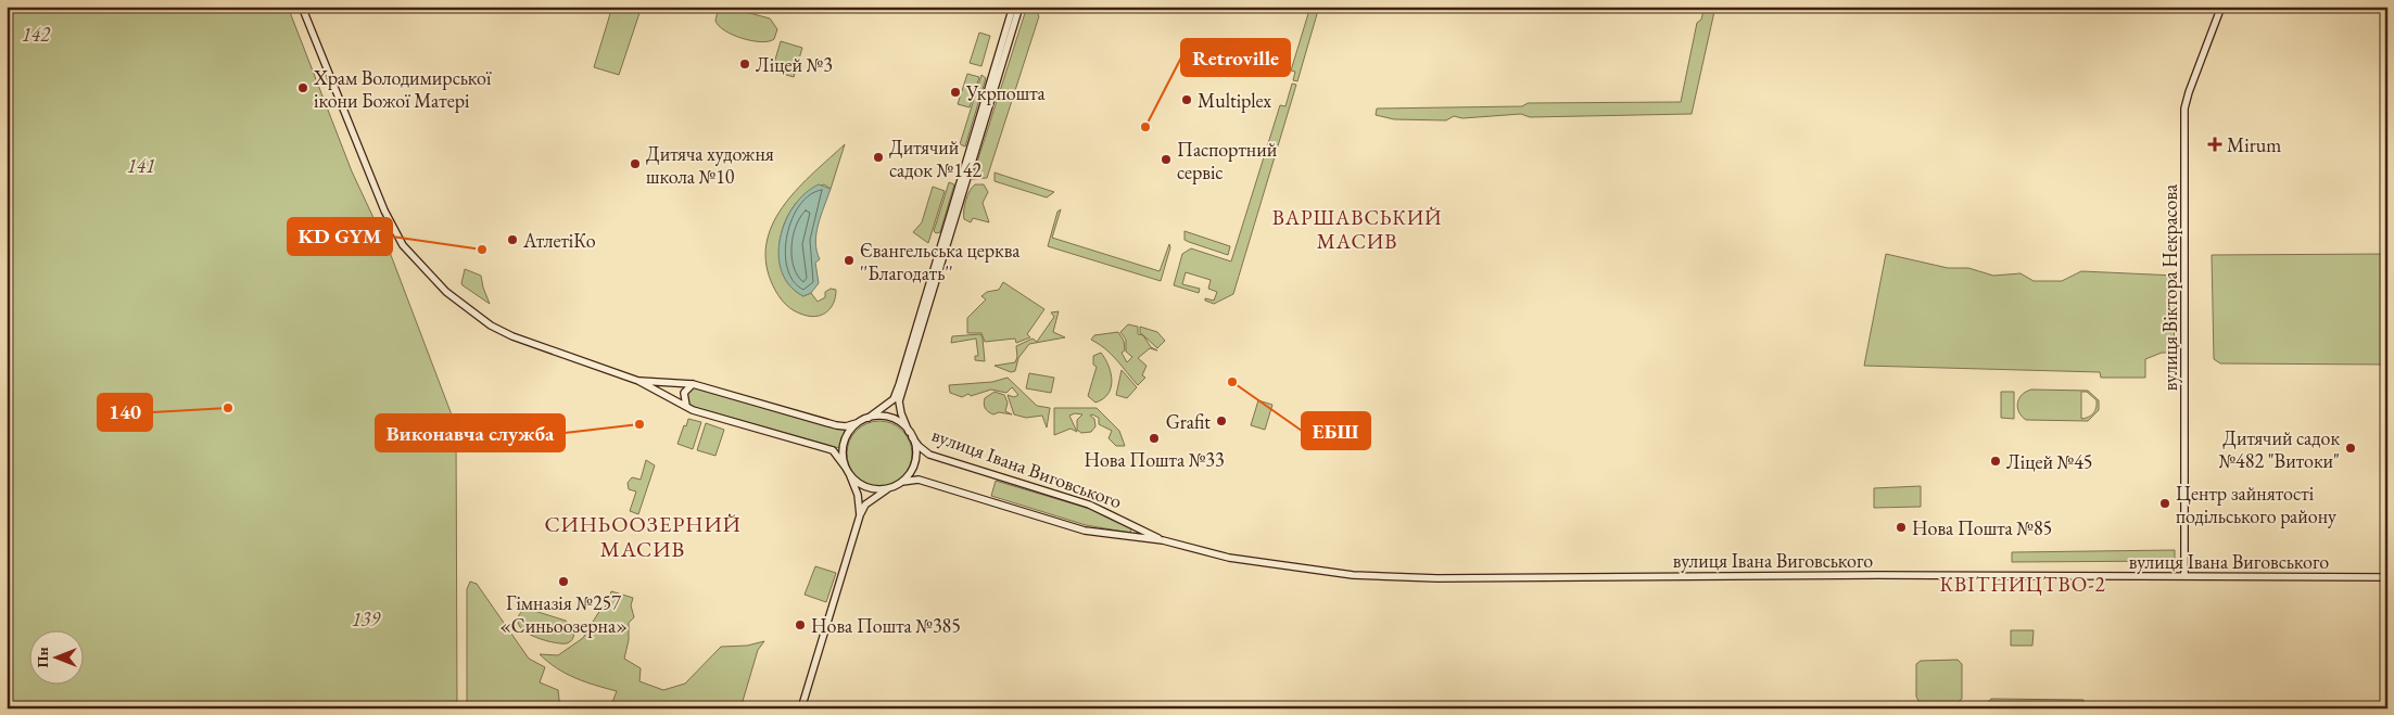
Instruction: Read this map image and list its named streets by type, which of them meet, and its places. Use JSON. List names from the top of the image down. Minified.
{"streets":{"main road":["вулиця Віктора Некрасова","вулиця Івана Виговського"]},"crossings":[["вулиця Віктора Некрасова","вулиця Івана Виговського"]],"districts":["ВАРШАВСЬКИЙ МАСИВ","СИНЬООЗЕРНИЙ МАСИВ","КВІТНИЦТВО-2"],"parks":["142","141","139"],"places":{"other":["Ліцей №3","Храм Володимирської ікони Божої Матері","Укрпошта","Multiplex","Retroville","Дитячий садок №142","Паспортний сервіс","Дитяча художня школа №10","АтлетіКо","KD GYM","Євангельська церква ''Благодать''","ЕБШ","140","Grafit","Виконавча служба","Нова Пошта №33","Дитячий садок №482 \"Витоки\"","Ліцей №45","Центр зайнятості подільського району","Нова Пошта №85","Гімназія №257 «Синьоозерна»","Нова Пошта №385"],"health":["Mirum"]},"north":"left"}
